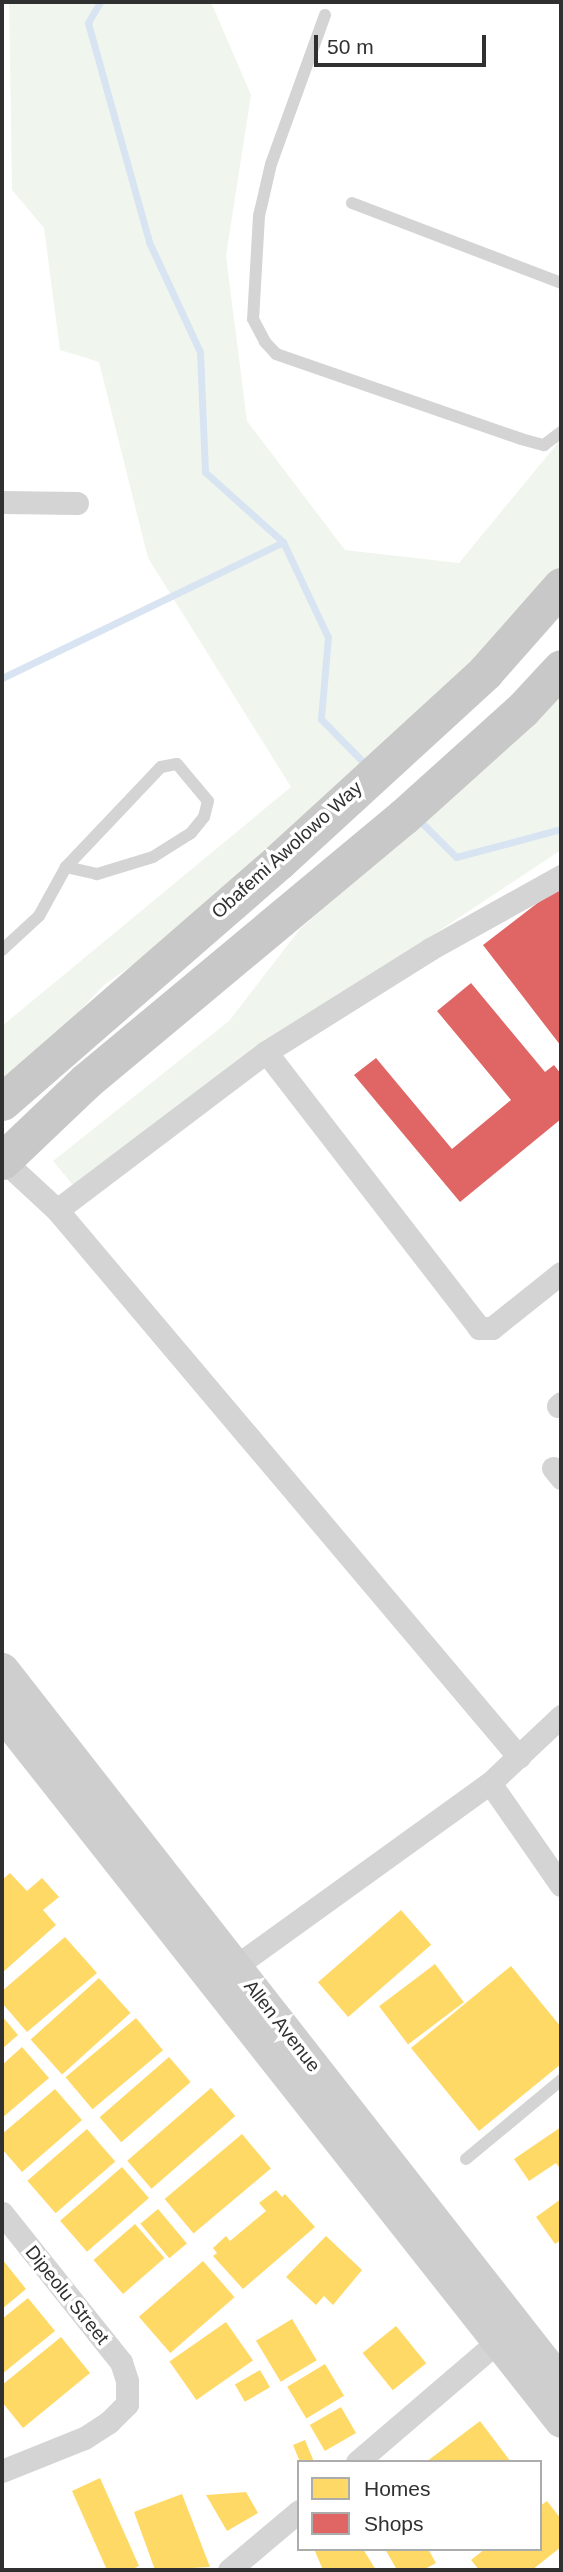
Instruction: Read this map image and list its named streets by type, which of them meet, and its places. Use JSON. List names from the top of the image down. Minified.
{"streets":{"main road":["Obafemi Awolowo Way","Allen Avenue"],"street":["Dipeolu Street"]},"legend":["Homes","Shops"],"scale_bar":"50 m"}
